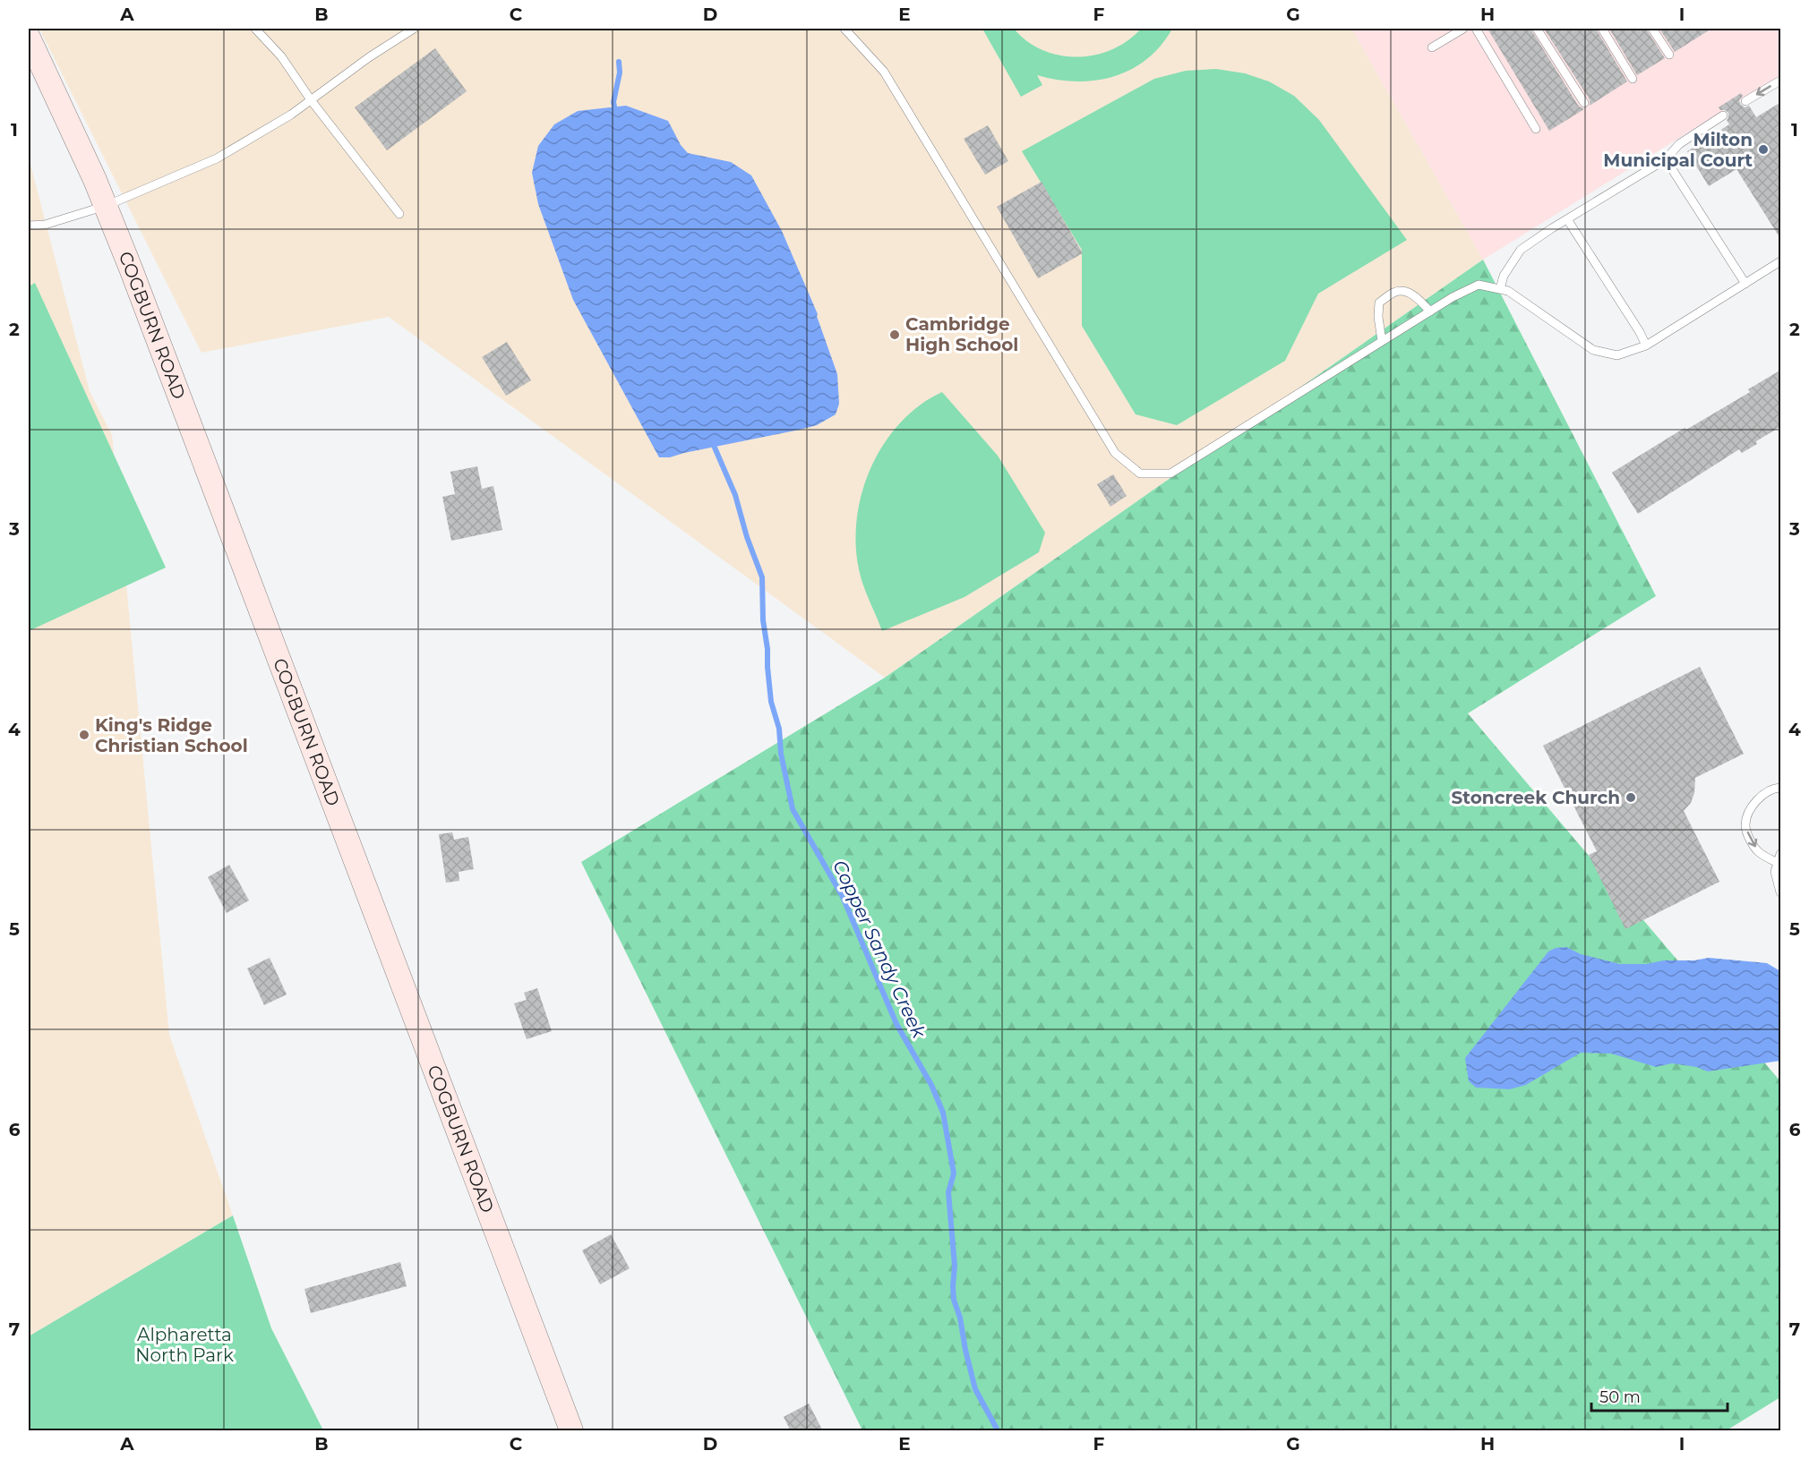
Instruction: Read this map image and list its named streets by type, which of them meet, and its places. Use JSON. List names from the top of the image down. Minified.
{"streets":{"street":["COGBURN ROAD"]},"water":["Copper Sandy Creek"],"parks":["Alpharetta North Park"],"places":["Milton Municipal Court","Cambridge High School","King's Ridge Christian School","Stoncreek Church"],"scale_bar":"50 m","grid":{"columns":["A","B","C","D","E","F","G","H","I"],"rows":["1","2","3","4","5","6","7"]}}
